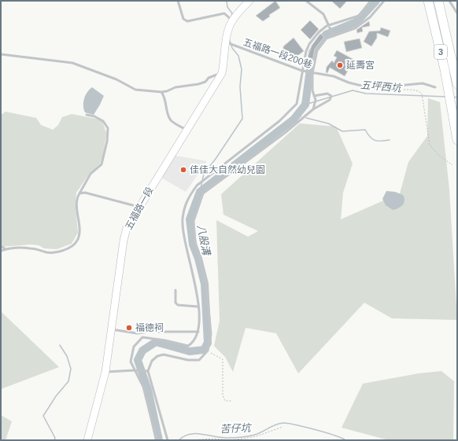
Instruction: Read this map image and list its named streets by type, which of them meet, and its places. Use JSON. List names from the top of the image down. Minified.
{"streets":{"highway":["3"],"main road":["五福路一段"],"lane":["五福路一段200巷"]},"crossings":[["五福路一段200巷","五福路一段"]],"water":["五坪西坑","八股溝","苦仔坑"],"places":["延壽宮","佳佳大自然幼兒園","福德祠"]}
